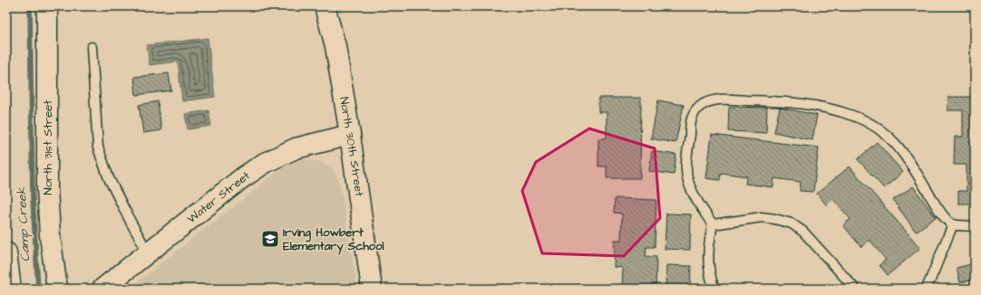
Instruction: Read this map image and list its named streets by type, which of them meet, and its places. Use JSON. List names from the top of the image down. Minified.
{"streets":{"main road":["North 30th Street","North 31st Street","Water Street"]},"crossings":[["North 30th Street","Water Street"]],"water":["Camp Creek"],"places":{"school or university":["Irving Howbert Elementary School"]}}
